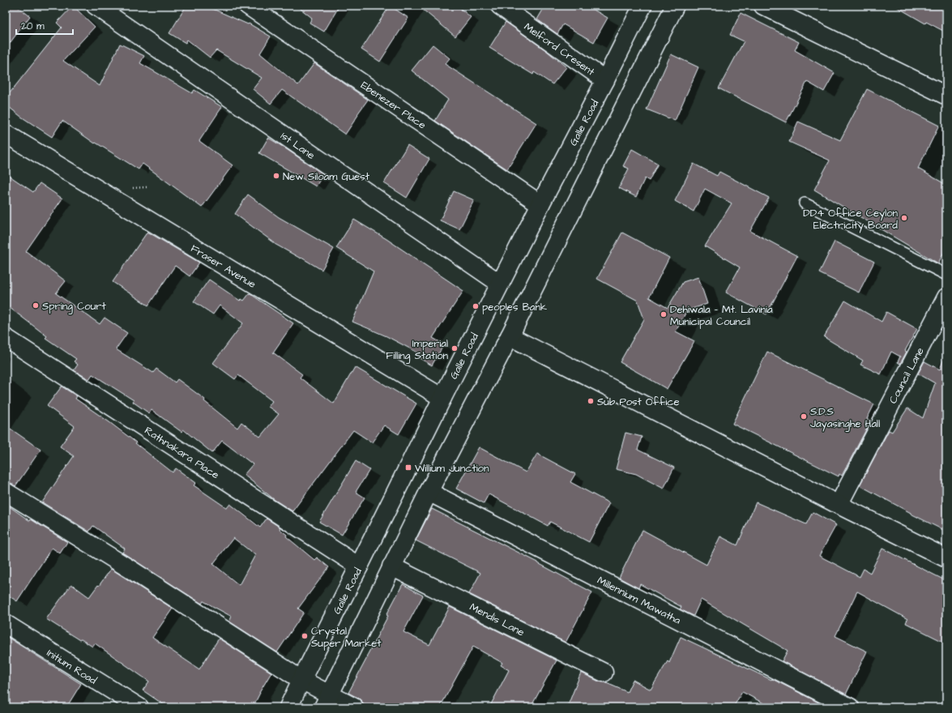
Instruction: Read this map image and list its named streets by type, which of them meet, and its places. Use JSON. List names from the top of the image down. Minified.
{"streets":{"main road":["Melford Cresent","Ebenezer Place","Galle Road","1st Lane","Fraser Avenue","Council Lane","Rathnakara Place","Millennium Mawatha","Mendis Lane","Initium Road"]},"crossings":[["Melford Cresent","Galle Road"],["Ebenezer Place","Galle Road"],["Galle Road","1st Lane"],["Galle Road","Fraser Avenue"],["Galle Road","Rathnakara Place"]],"places":{"other":["New Siloam Guest","DD4 Office Ceylon Electricity Board","Spring Court","peoples Bank","Dehiwala - Mt. Lavinia Municipal Council","Imperial Filling Station","Sub Post Office","S.D.S Jayasinghe Hall","Crystal Super Market"],"transit":["Willium Junction"]},"scale_bar":"20 m"}
